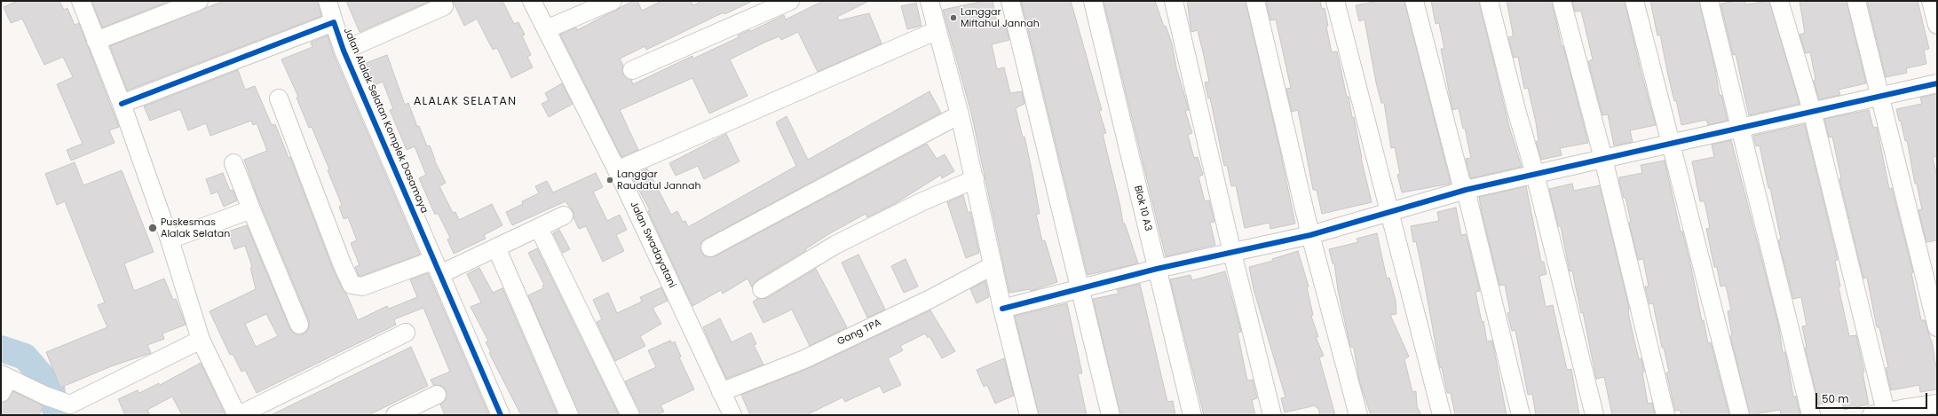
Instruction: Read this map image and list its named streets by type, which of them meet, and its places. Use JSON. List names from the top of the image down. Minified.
{"streets":{"street":["Jalan Alalak Selatan Komplek Dasamaya","Blok 10 A3","Jalan Swadayatani","Gang TPA"]},"crossings":[["Jalan Swadayatani","Gang TPA"]],"districts":["ALALAK SELATAN"],"places":["Langgar Miftahul Jannah","Langgar Raudatul Jannah","Puskesmas Alalak Selatan"],"scale_bar":"50 m"}
